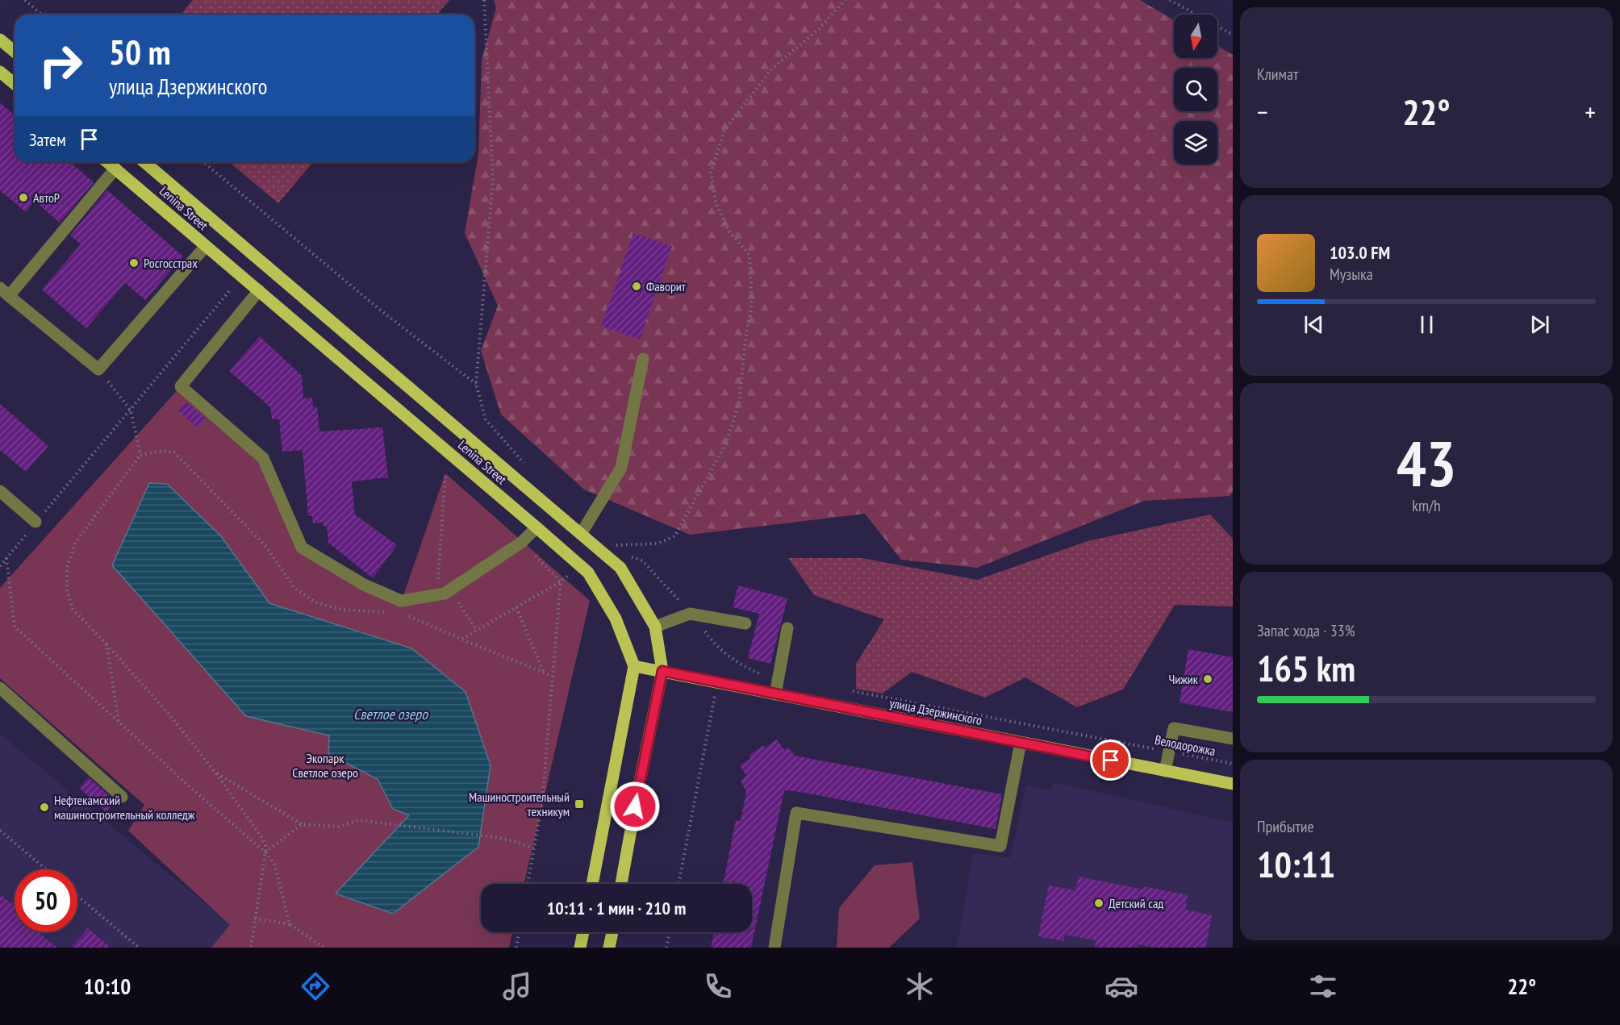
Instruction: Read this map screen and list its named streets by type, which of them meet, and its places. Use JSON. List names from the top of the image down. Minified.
{"streets":{"main road":["Lenina Street","улица Дзержинского"],"path":["Велодорожка"]},"crossings":[["Lenina Street","улица Дзержинского"]],"water":["Светлое озеро"],"parks":["Экопарк Светлое озеро"],"places":{"other":["АвтоР","Росгосстрах","Фаворит","Чижик","Нефтекамский машиностроительный колледж","Детский сад"],"transit":["Машиностроительный техникум"]},"north":"bottom","page":{"tile":["Климат",["43","km/h"],["Запас хода · 33%","165 km"],["Прибытие","10:11"]],"turn":["50 m","улица Дзержинского"],"heat":["−","22°","+"],"then":"Затем","song":["103.0 FM","Музыка"],"limit":"50","trip":"10:11 · 1 мин · 210 m","tabs":["10:10","22°"]}}
